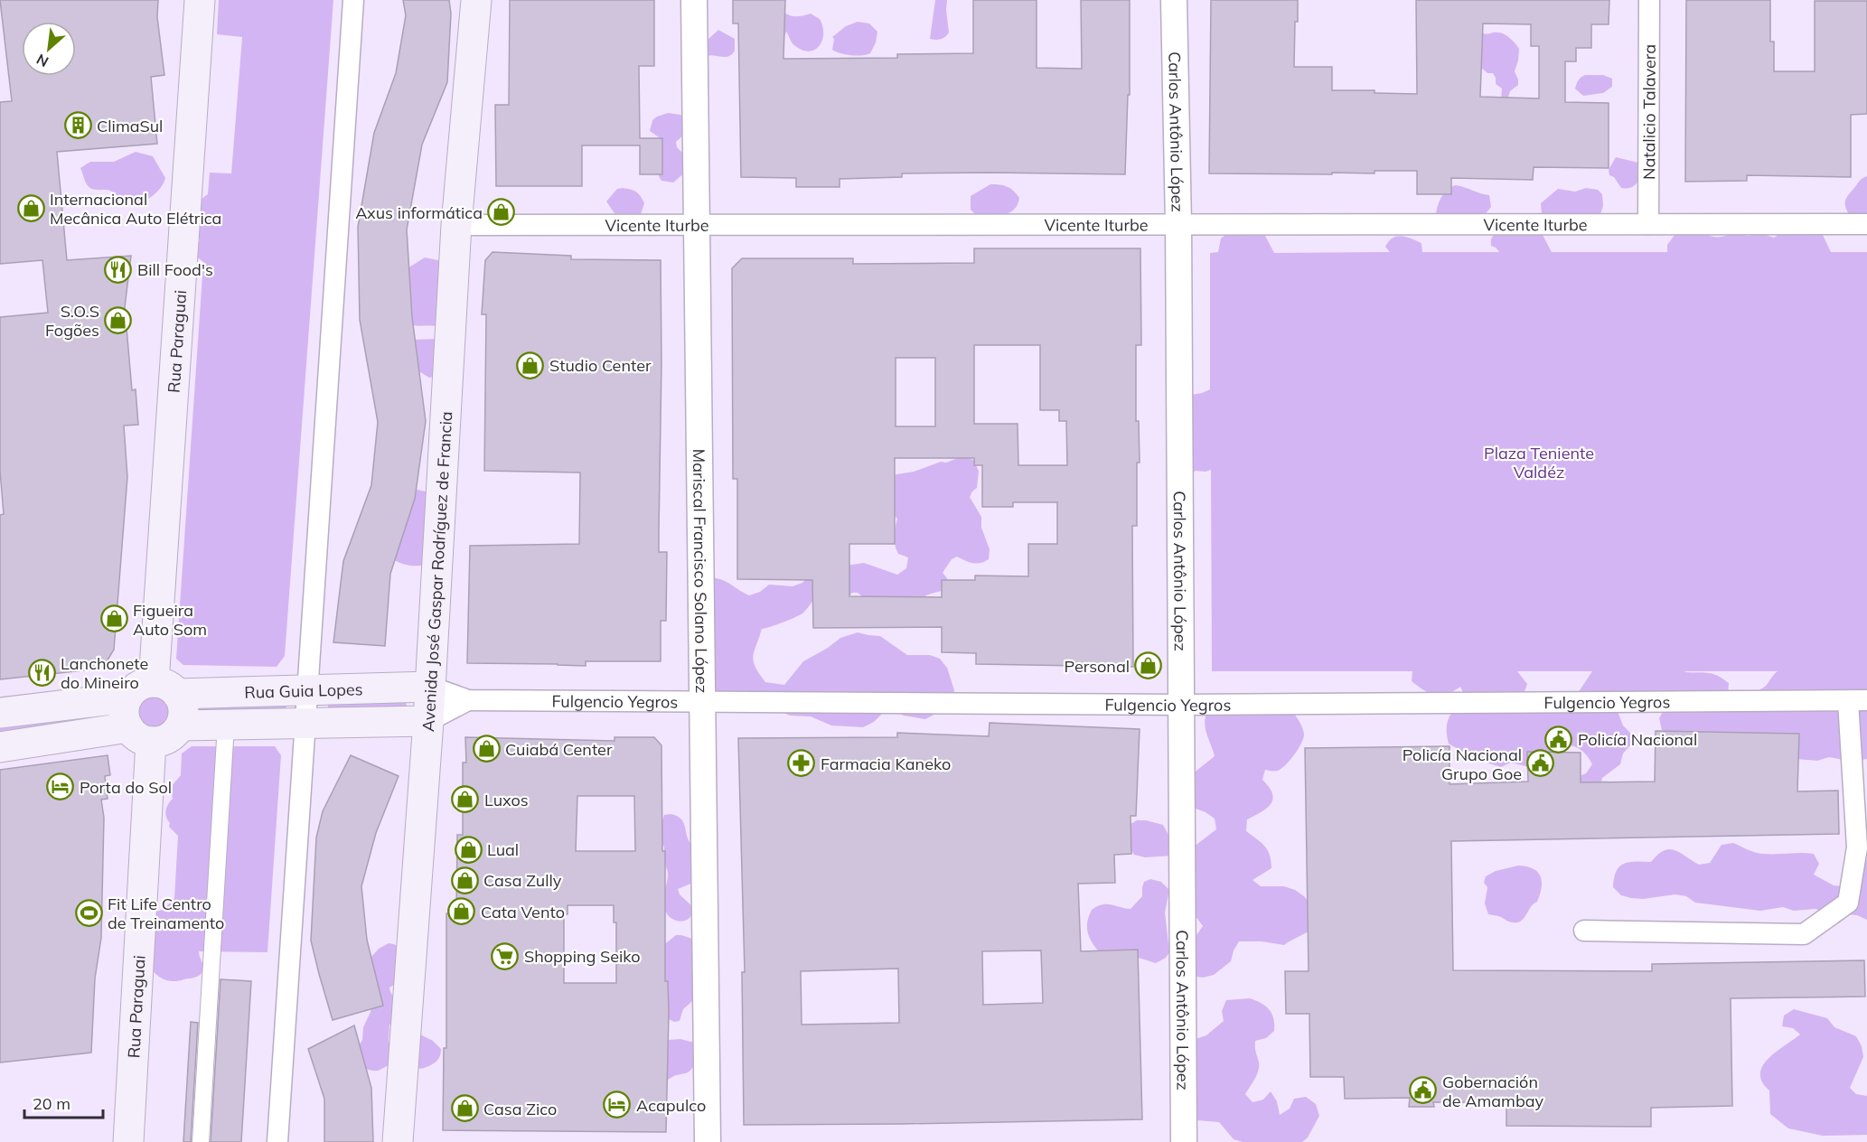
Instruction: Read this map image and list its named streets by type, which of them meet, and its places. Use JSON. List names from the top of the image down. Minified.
{"streets":{"main road":["Rua Paraguai","Avenida José Gaspar Rodríguez de Francia","Rua Guia Lopes"],"street":["Natalicio Talavera","Carlos Antônio López","Vicente Iturbe","Mariscal Francisco Solano López","Fulgencio Yegros"]},"crossings":[["Natalicio Talavera","Vicente Iturbe"],["Carlos Antônio López","Vicente Iturbe"],["Carlos Antônio López","Fulgencio Yegros"],["Vicente Iturbe","Avenida José Gaspar Rodríguez de Francia"],["Vicente Iturbe","Mariscal Francisco Solano López"],["Rua Paraguai","Rua Guia Lopes"],["Avenida José Gaspar Rodríguez de Francia","Rua Guia Lopes"],["Avenida José Gaspar Rodríguez de Francia","Fulgencio Yegros"],["Mariscal Francisco Solano López","Fulgencio Yegros"],["Rua Guia Lopes","Fulgencio Yegros"]],"parks":["Plaza Teniente Valdéz"],"places":{"building":["ClimaSul"],"shop":["Internacional Mecânica Auto Elétrica","Axus informática","S.O.S Fogões","Studio Center","Figueira Auto Som","Personal","Cuiabá Center","Luxos","Lual","Casa Zully","Cata Vento","Casa Zico"],"restaurant":["Bill Food's","Lanchonete do Mineiro"],"public building":["Policía Nacional","Policía Nacional Grupo Goe","Gobernación de Amambay"],"pharmacy":["Farmacia Kaneko"],"hotel":["Porta do Sol","Acapulco"],"sports":["Fit Life Centro de Treinamento"],"supermarket":["Shopping Seiko"]},"scale_bar":"20 m","north":"bottom left"}
